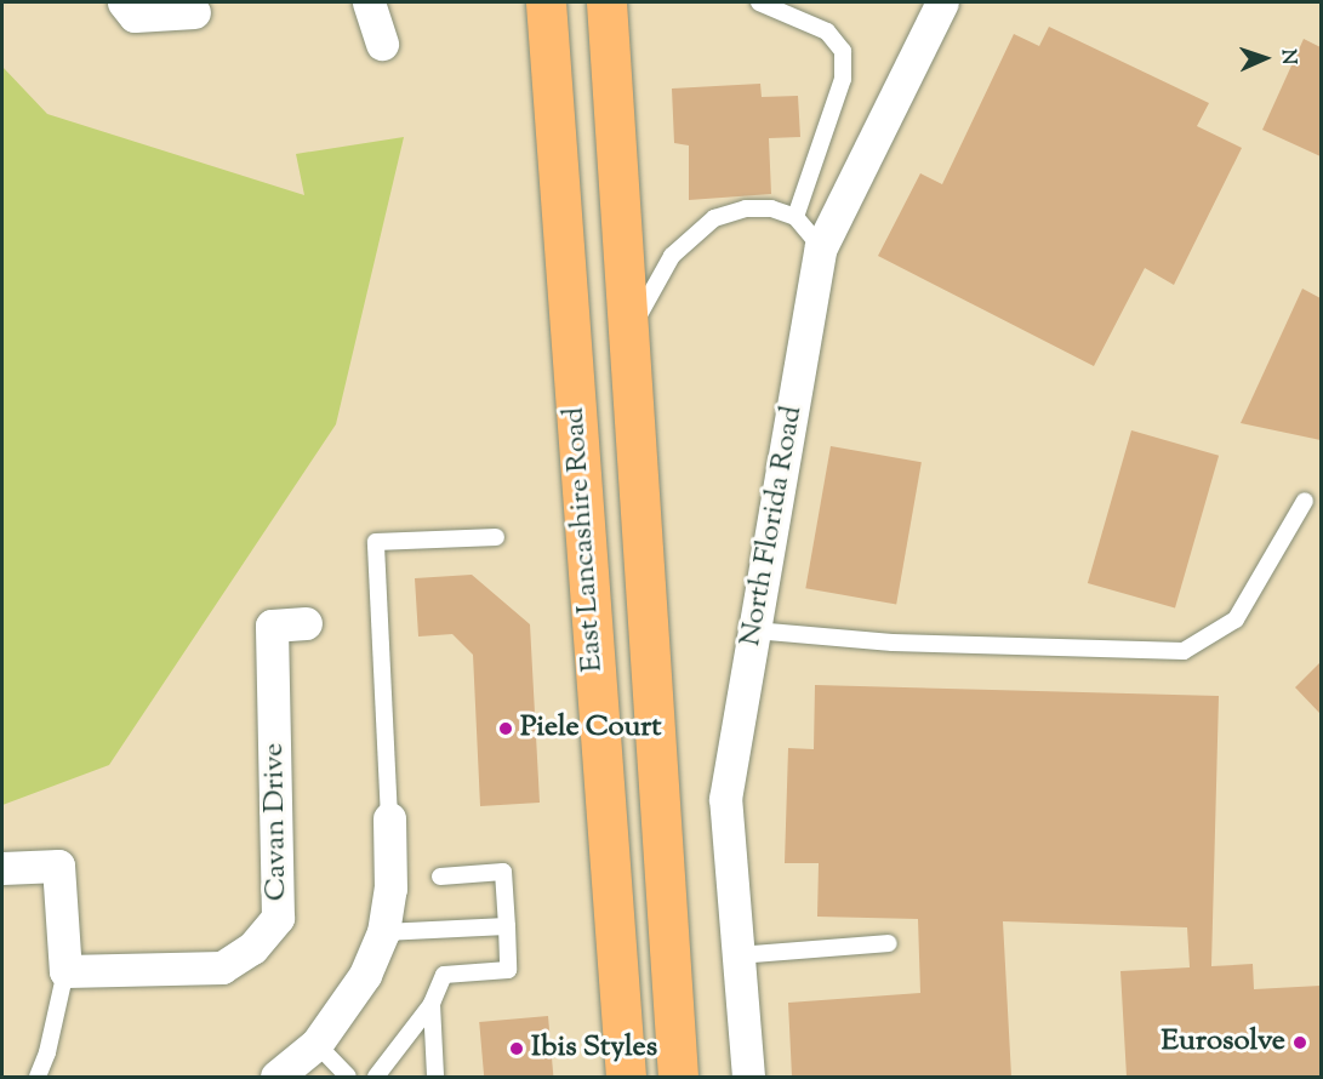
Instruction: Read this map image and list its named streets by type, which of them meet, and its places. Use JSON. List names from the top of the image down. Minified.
{"streets":{"highway":["East Lancashire Road"],"street":["North Florida Road","Cavan Drive"]},"places":["Piele Court","Eurosolve","Ibis Styles"],"north":"right"}
